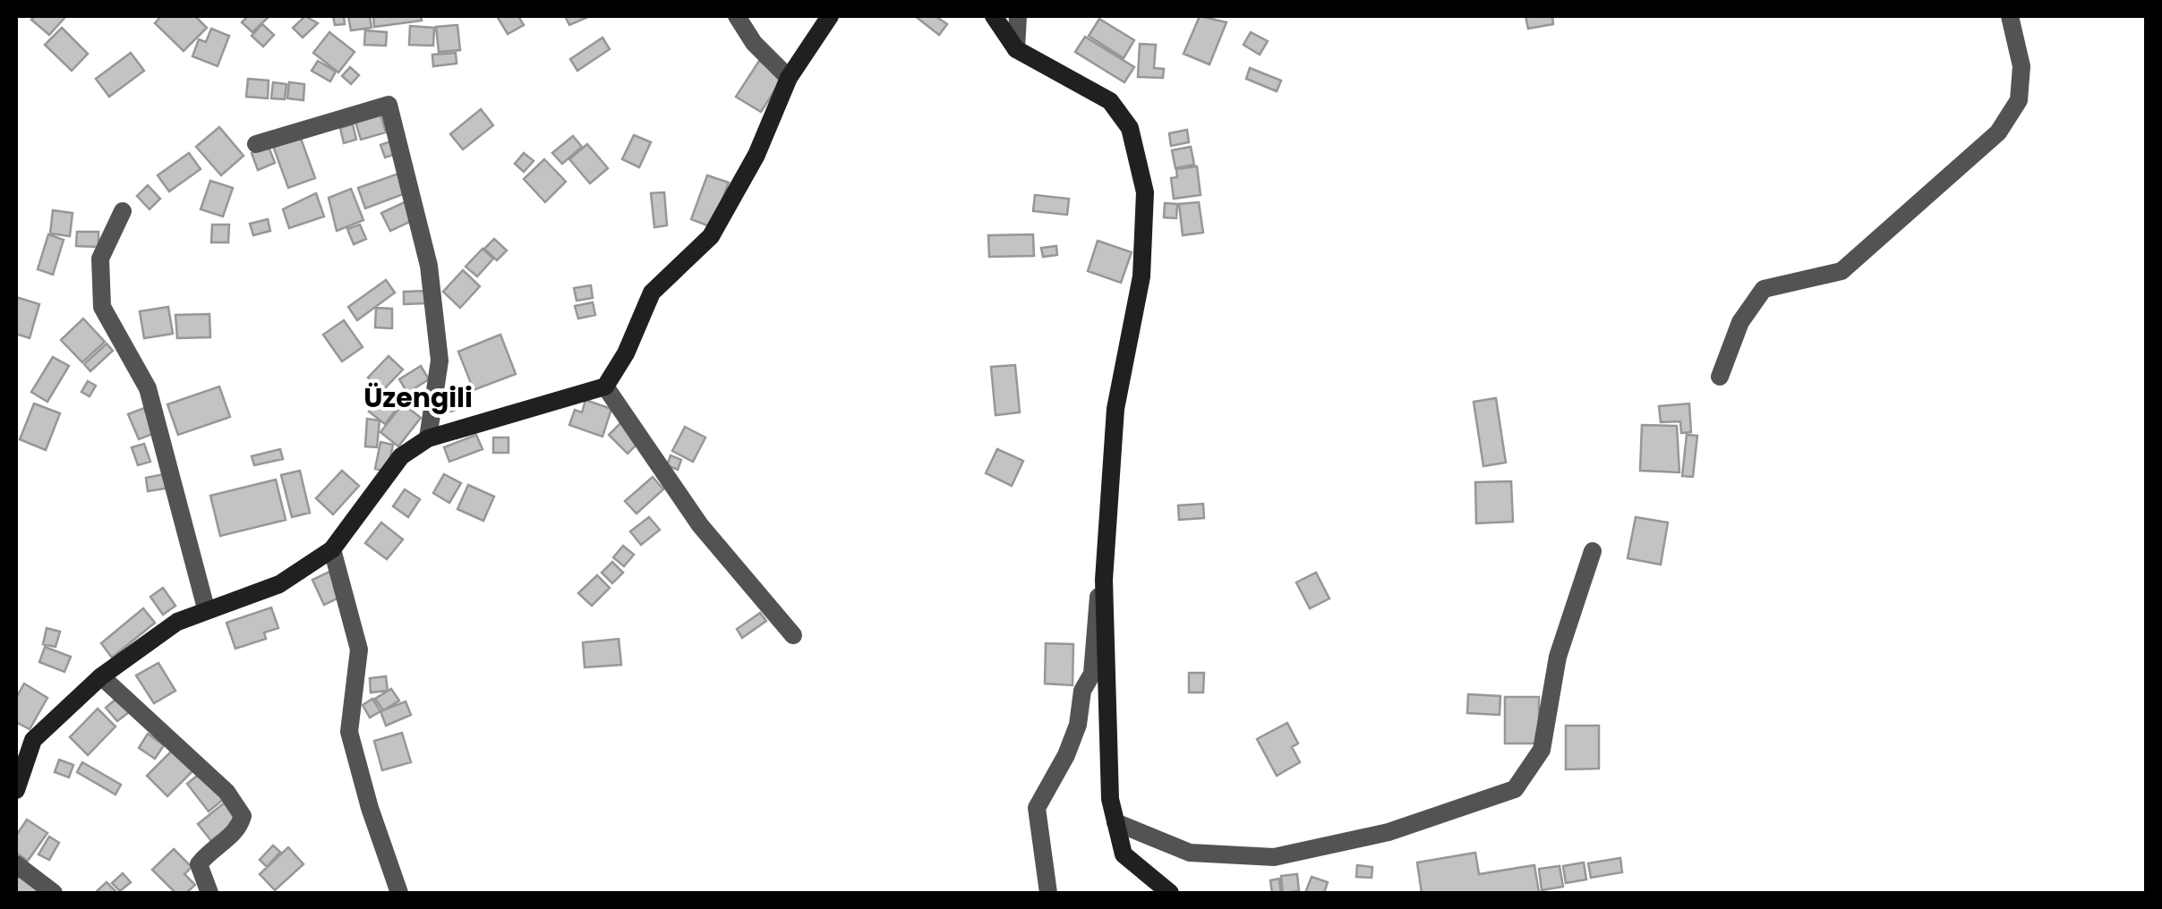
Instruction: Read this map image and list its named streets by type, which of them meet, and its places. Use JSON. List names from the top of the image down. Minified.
{"districts":["Üzengili"]}
